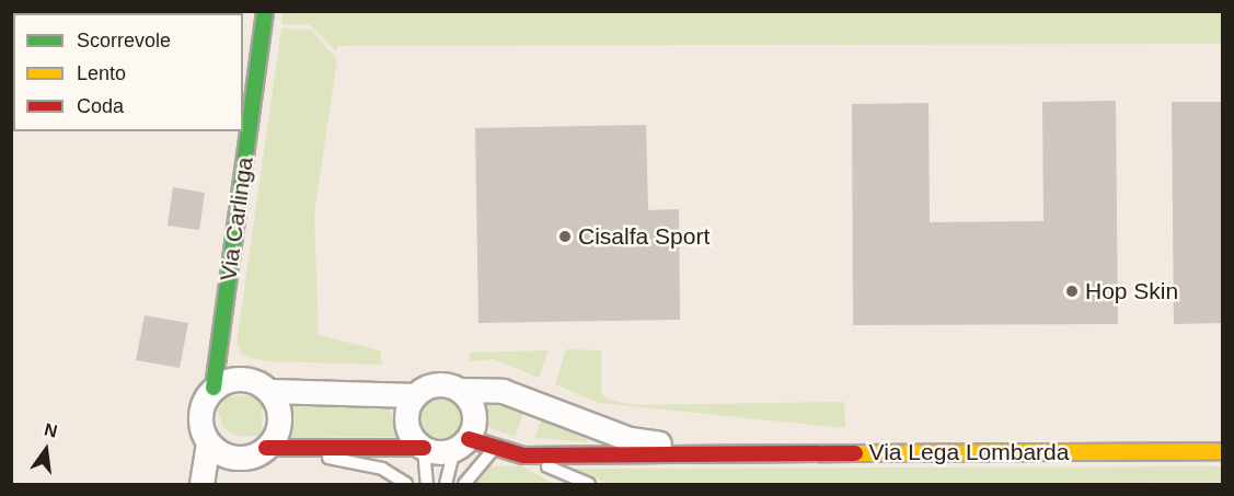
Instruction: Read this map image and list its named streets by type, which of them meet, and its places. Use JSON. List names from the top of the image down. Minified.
{"streets":{"street":["Via Carlinga","Via Lega Lombarda"]},"crossings":[["Via Carlinga","Via Lega Lombarda"]],"places":["Cisalfa Sport","Hop Skin"],"legend":["Scorrevole","Lento","Coda"],"north":"top"}
